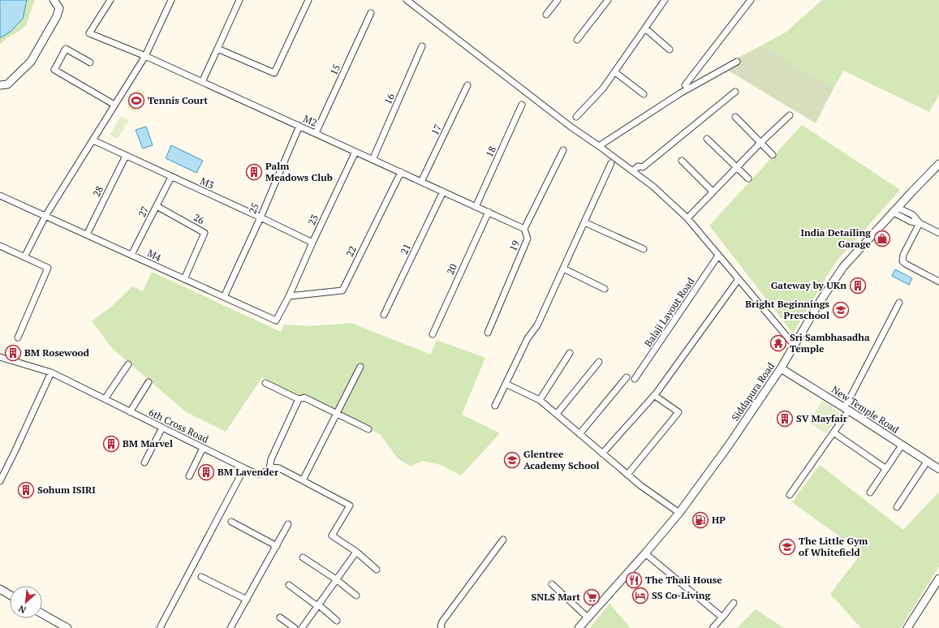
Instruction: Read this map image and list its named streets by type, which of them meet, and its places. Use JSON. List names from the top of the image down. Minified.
{"streets":{"street":["15","16","M2","17","18","M3","28","25","27","26","23","19","21","22","M4","20","Balaji Layout Road","Siddapura Road","New Temple Road","6th Cross Road"]},"crossings":[["15","M2"],["16","M2"],["M2","17"],["M2","18"],["M2","25"],["M2","23"],["M2","19"],["M2","21"],["M2","22"],["M2","20"],["M3","28"],["M3","25"],["M3","27"],["M3","23"],["28","M4"],["25","M4"],["27","26"],["27","M4"],["26","M4"],["23","22"],["23","M4"],["22","M4"],["Siddapura Road","New Temple Road"]],"places":{"sports":["Tennis Court"],"building":["Palm Meadows Club","Gateway by UKn","BM Rosewood","SV Mayfair","BM Marvel","BM Lavender","Sohum ISIRI"],"shop":["India Detailing Garage"],"school or university":["Bright Beginnings Preschool","Glentree Academy School","The Little Gym of Whitefield"],"temple":["Sri Sambhasadha Temple"],"fuel station":["HP"],"restaurant":["The Thali House"],"hotel":["SS Co-Living"],"supermarket":["SNLS Mart"]},"north":"bottom left"}
